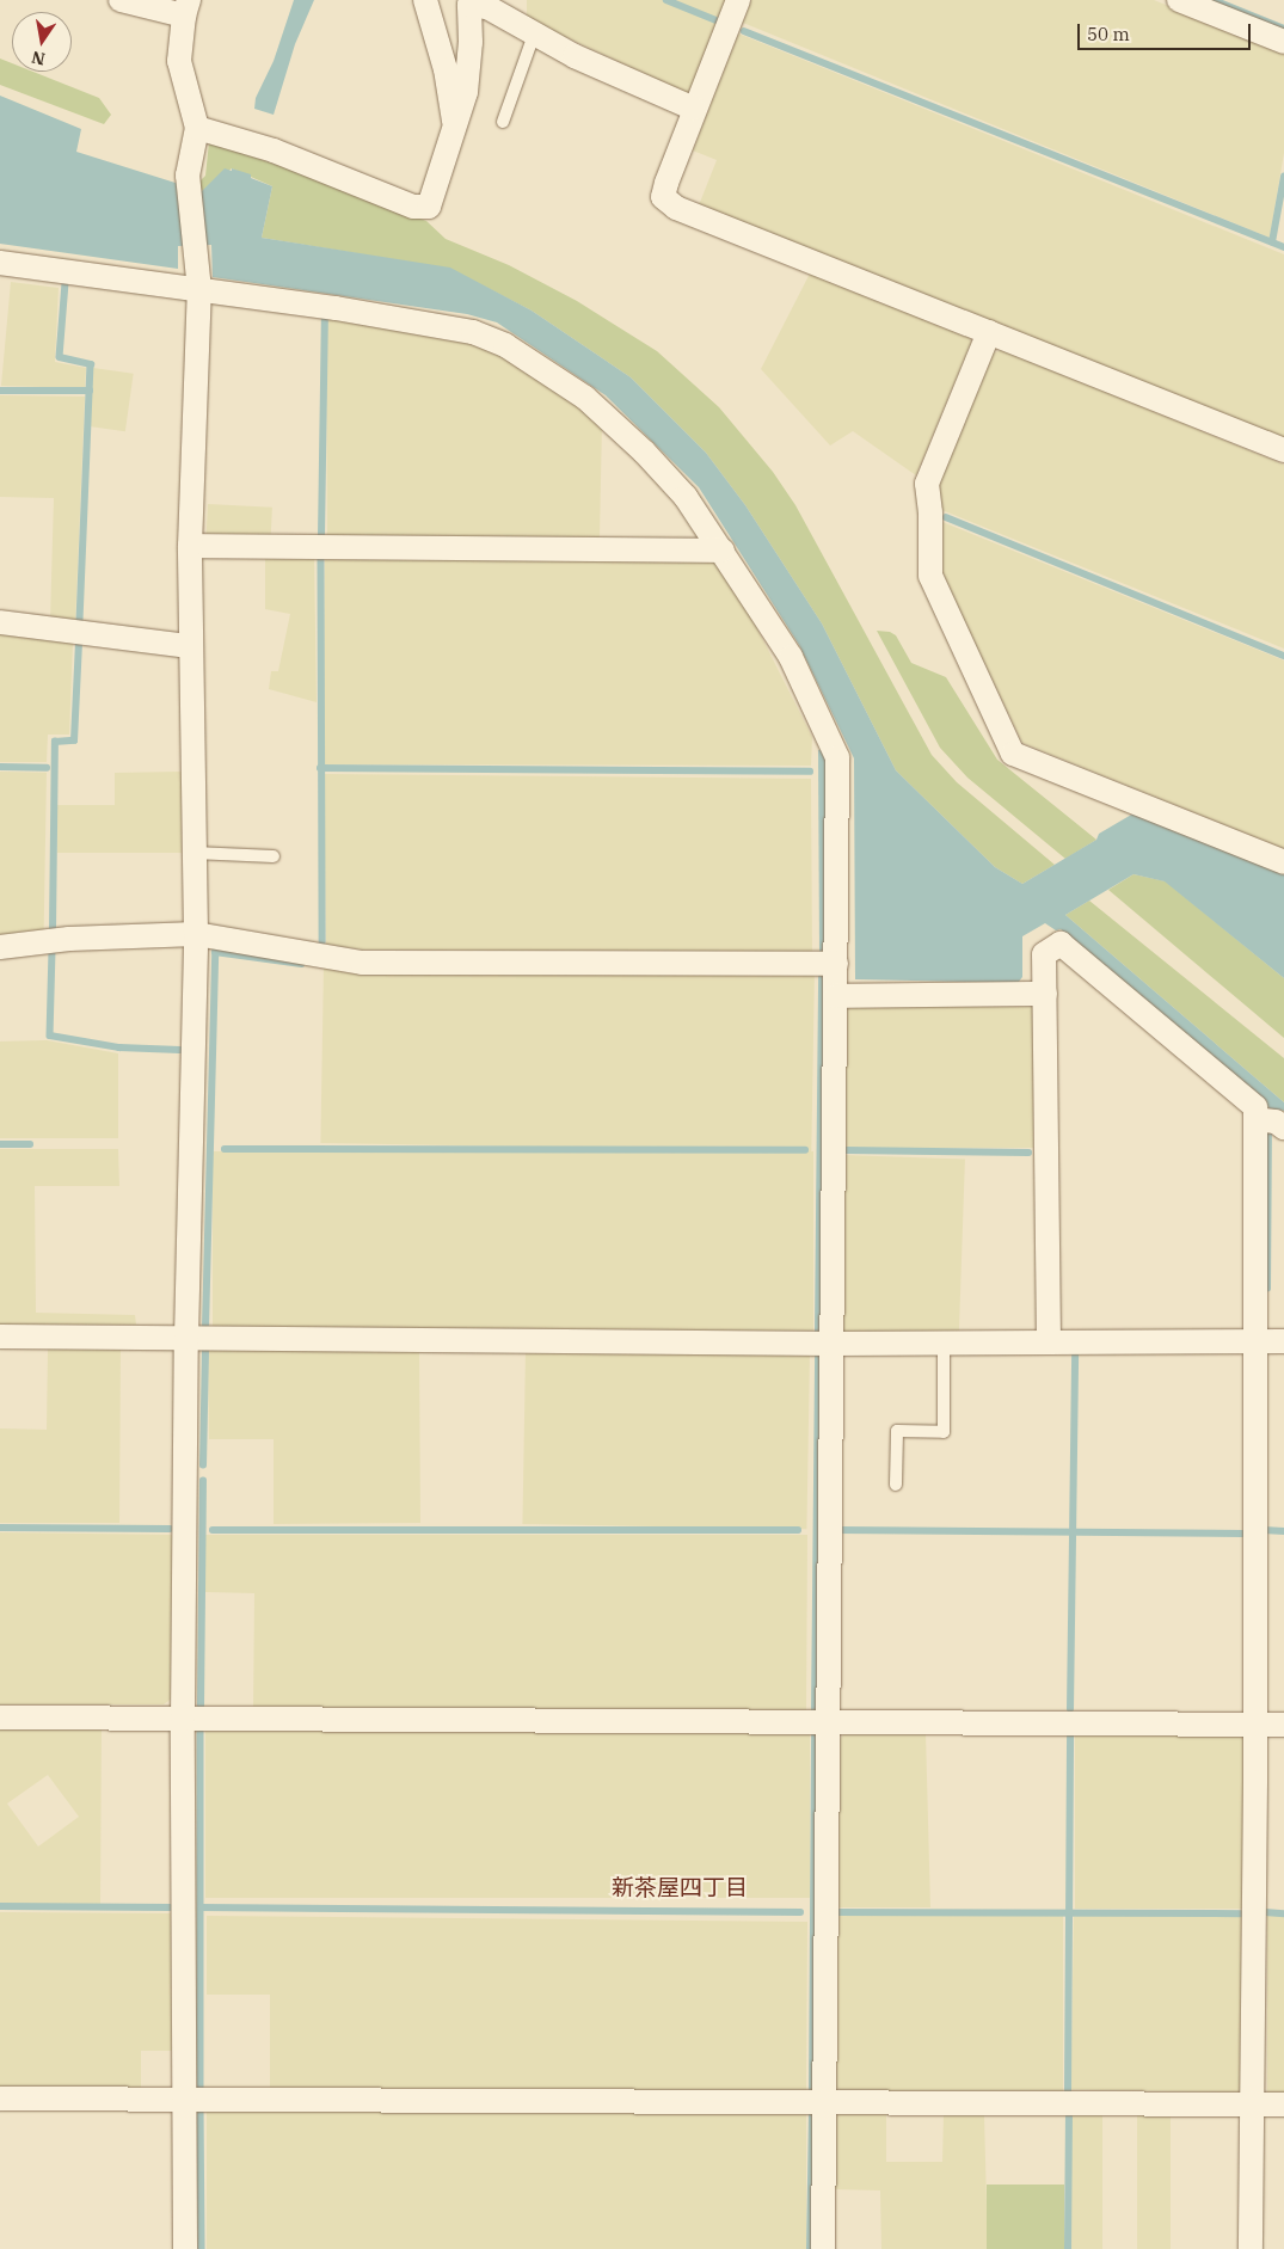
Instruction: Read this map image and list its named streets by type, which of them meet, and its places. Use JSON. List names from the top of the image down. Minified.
{"districts":["新茶屋四丁目"],"scale_bar":"50 m","north":"bottom"}
